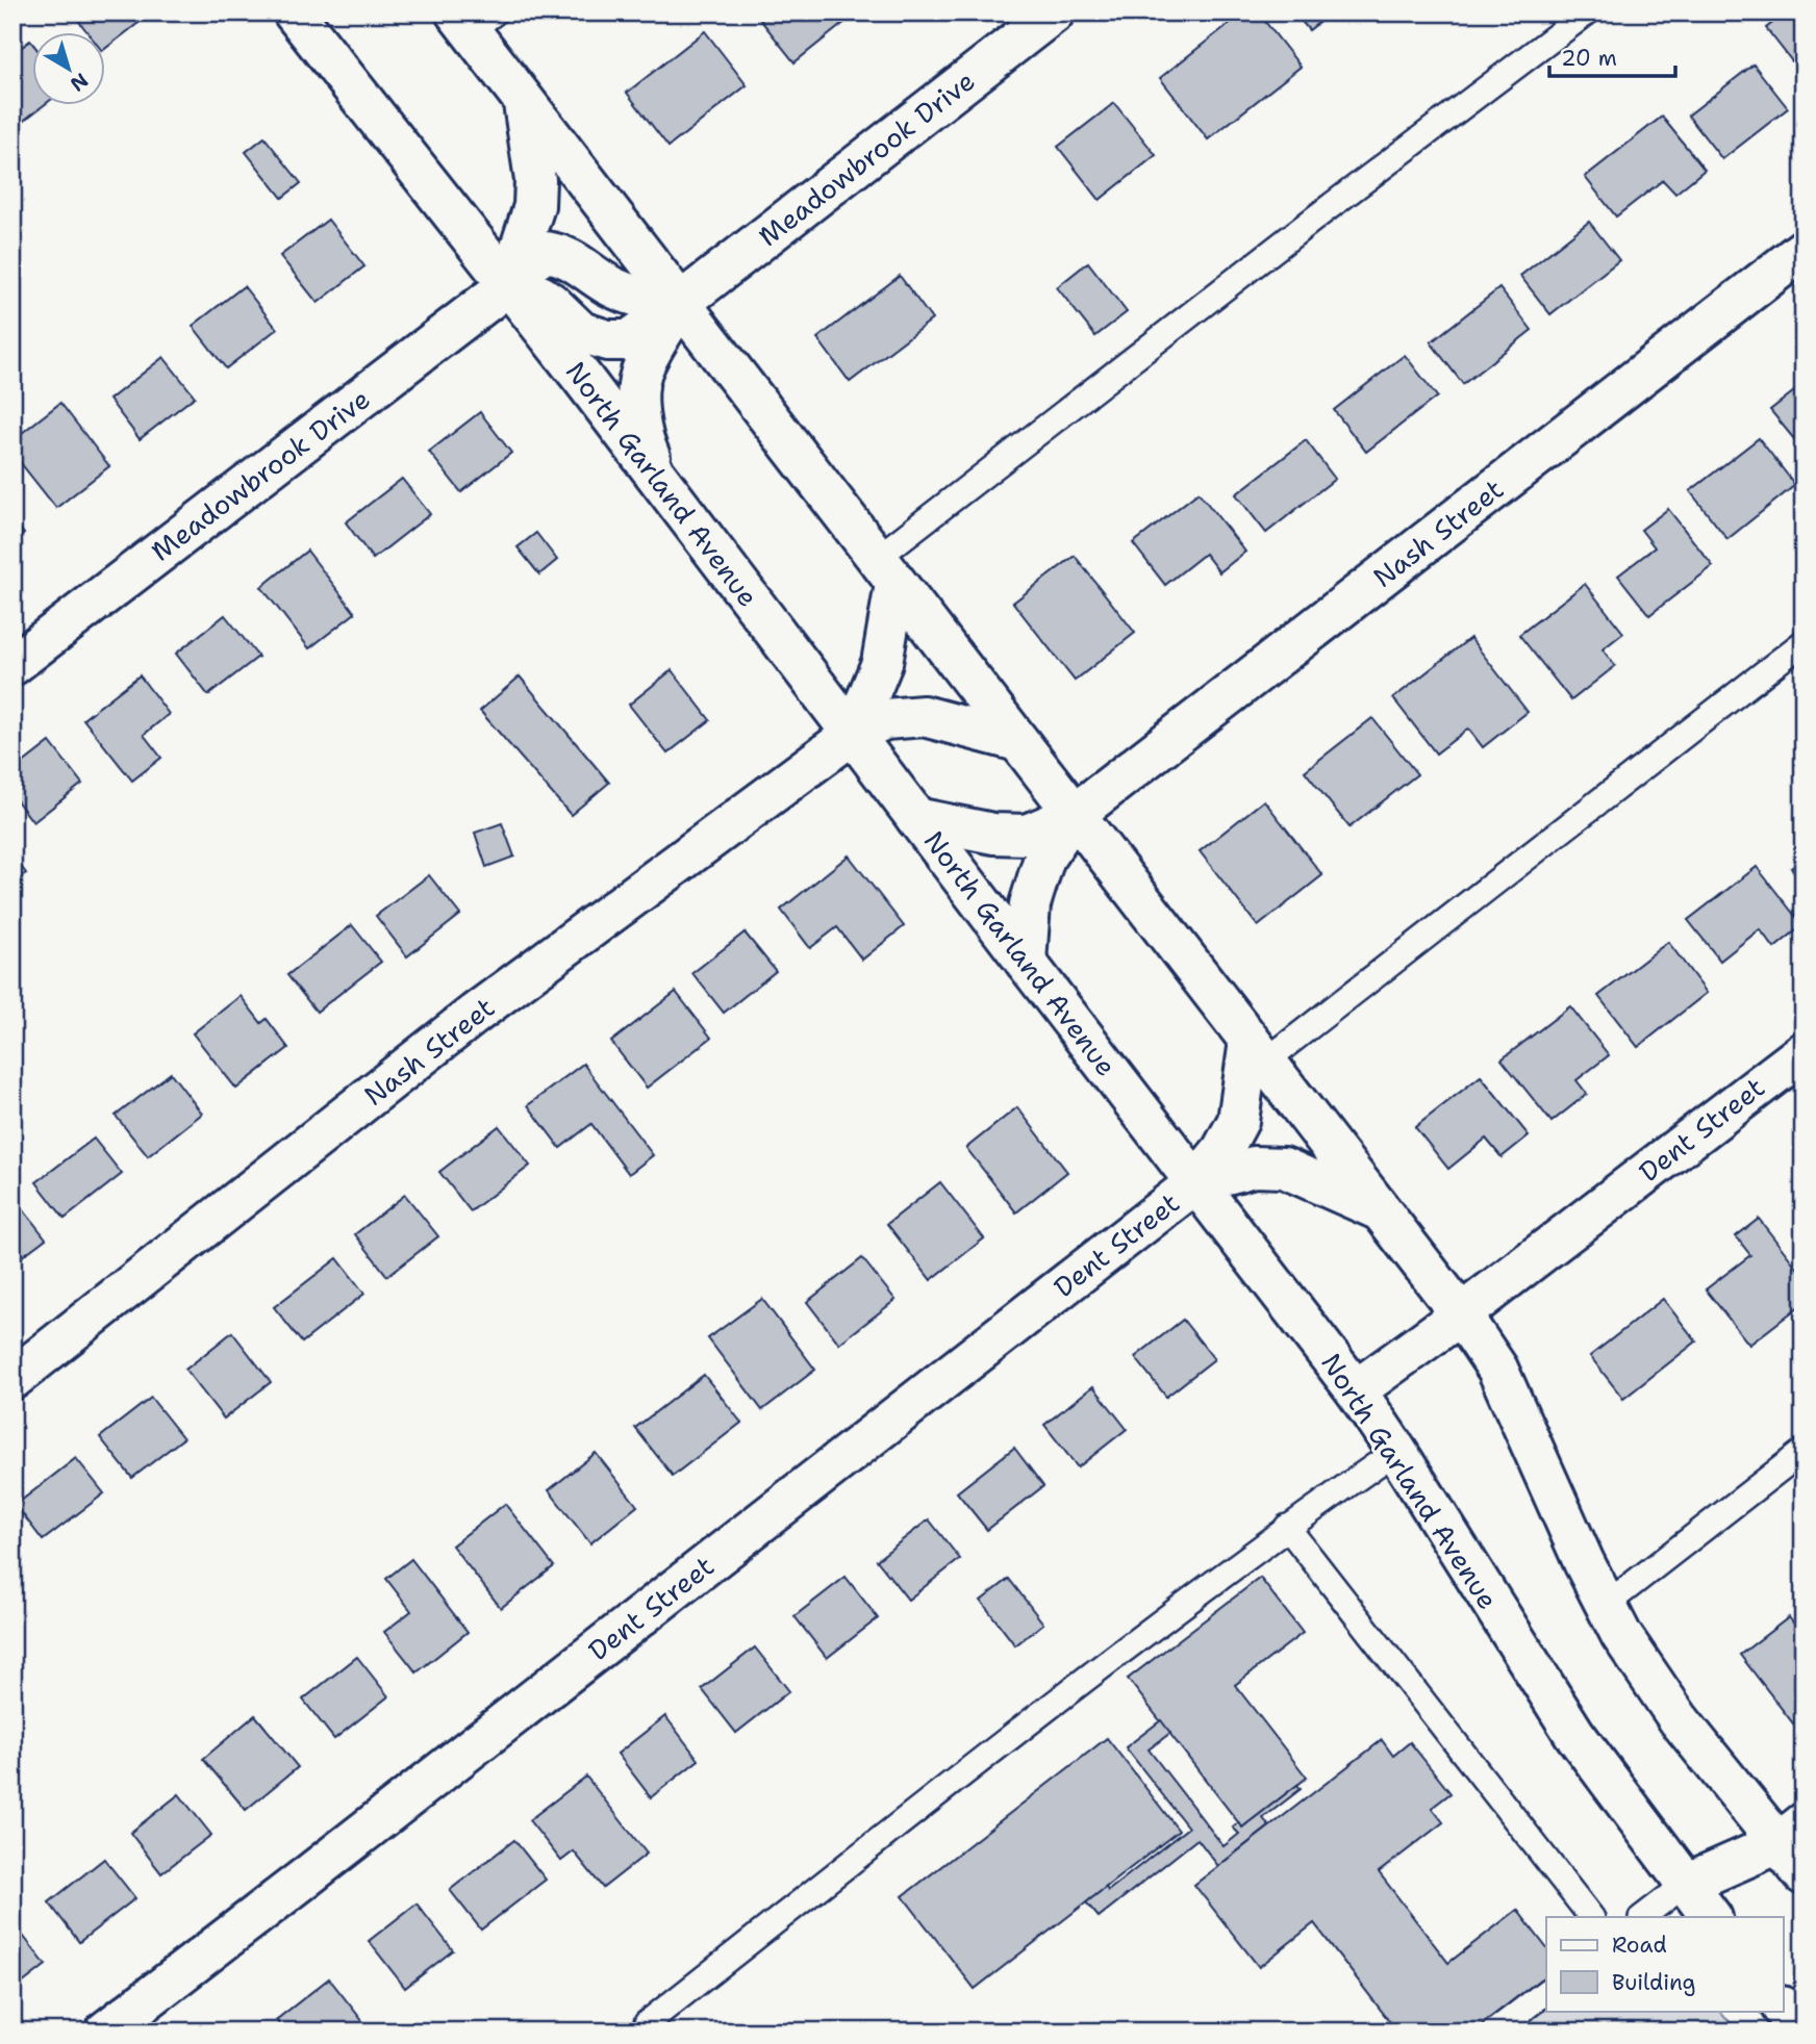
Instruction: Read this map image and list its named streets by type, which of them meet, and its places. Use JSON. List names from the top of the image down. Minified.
{"streets":{"street":["Meadowbrook Drive","North Garland Avenue","Nash Street","Dent Street"]},"crossings":[["Meadowbrook Drive","North Garland Avenue"],["North Garland Avenue","Nash Street"],["North Garland Avenue","Dent Street"]],"legend":["Road","Building"],"scale_bar":"20 m","north":"bottom right"}
